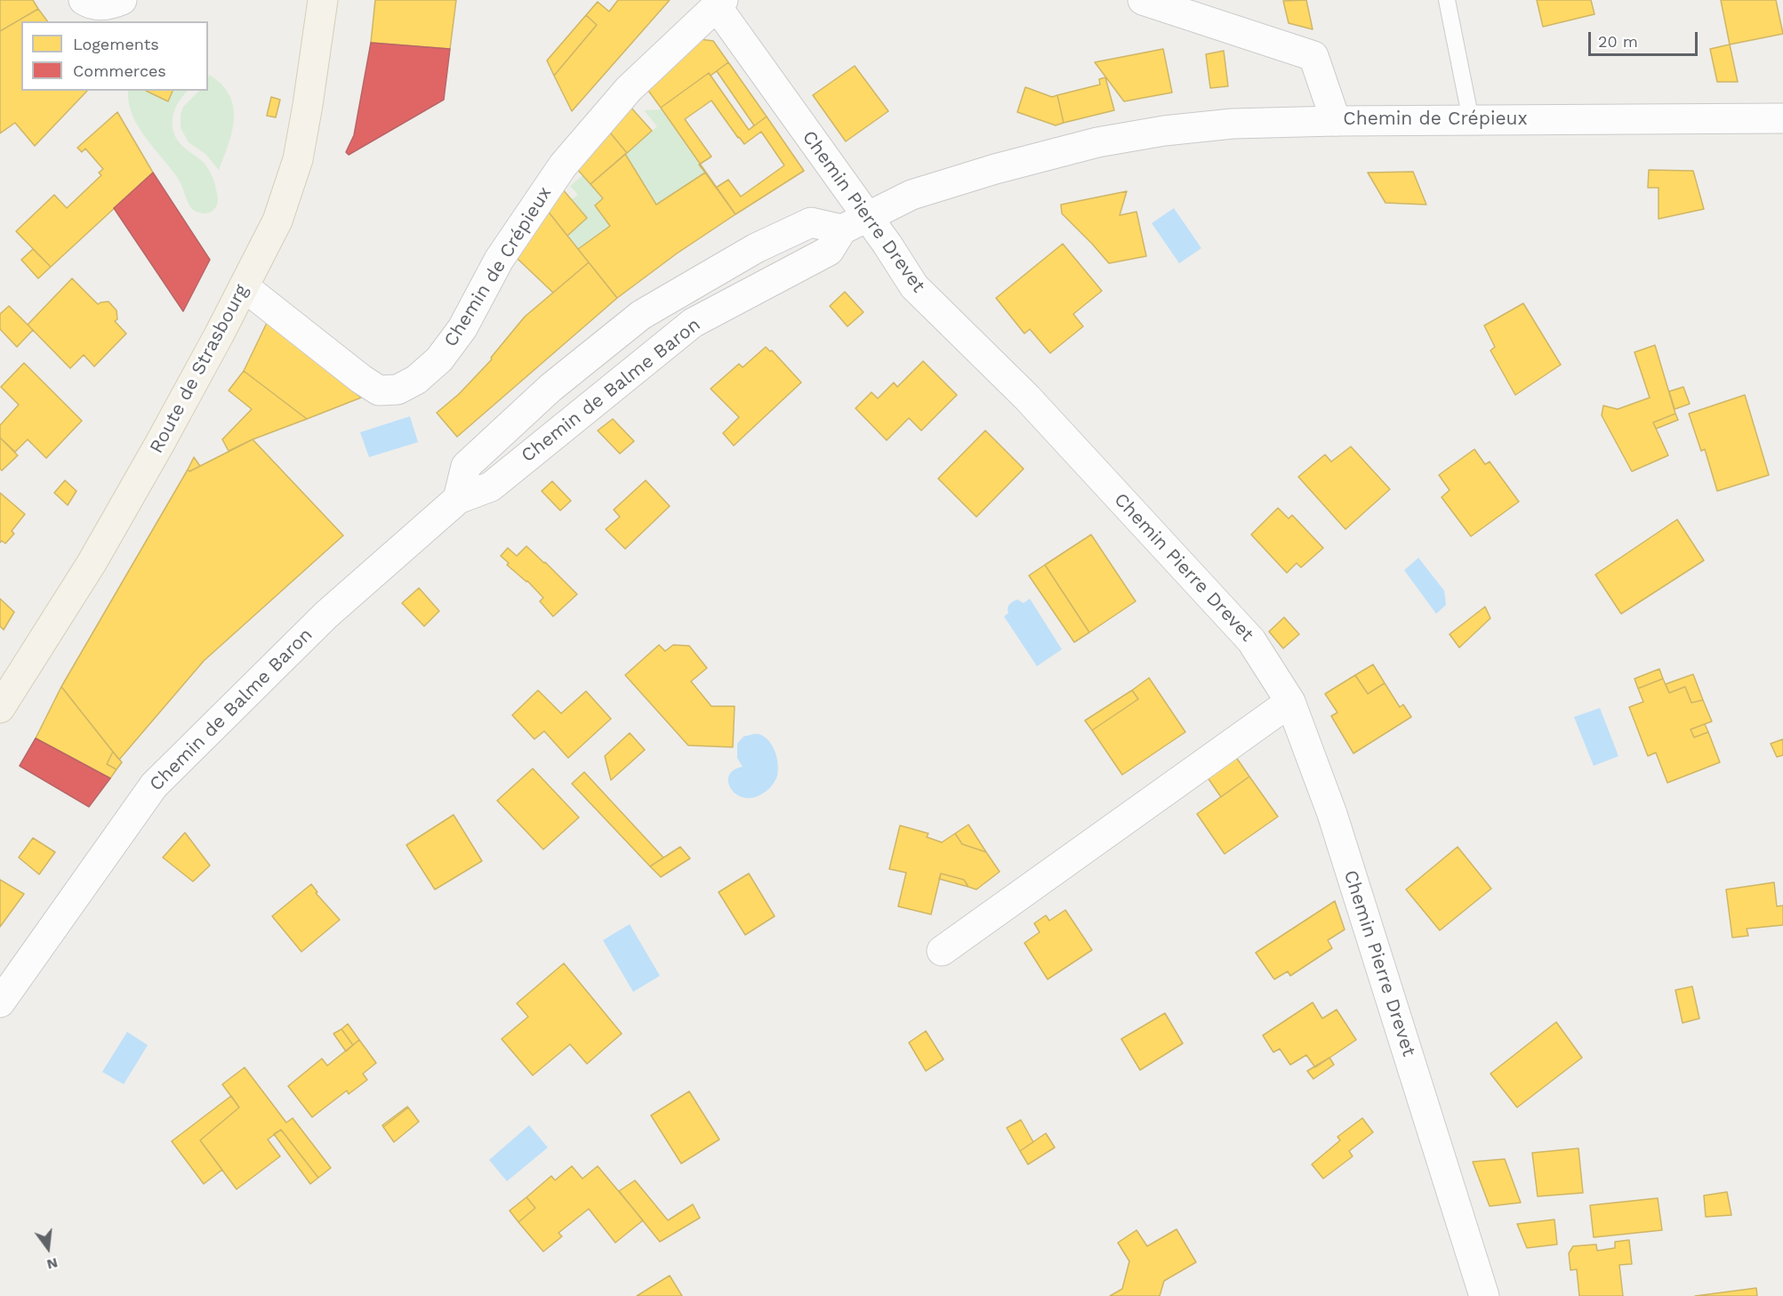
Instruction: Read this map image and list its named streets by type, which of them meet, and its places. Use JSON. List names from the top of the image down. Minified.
{"streets":{"main road":["Route de Strasbourg"],"street":["Chemin de Crépieux","Chemin Pierre Drevet","Chemin de Balme Baron"]},"crossings":[["Chemin de Crépieux","Chemin Pierre Drevet"],["Chemin de Crépieux","Route de Strasbourg"],["Chemin de Crépieux","Chemin de Balme Baron"],["Chemin Pierre Drevet","Chemin de Balme Baron"]],"legend":["Logements","Commerces"],"scale_bar":"20 m","north":"bottom"}
